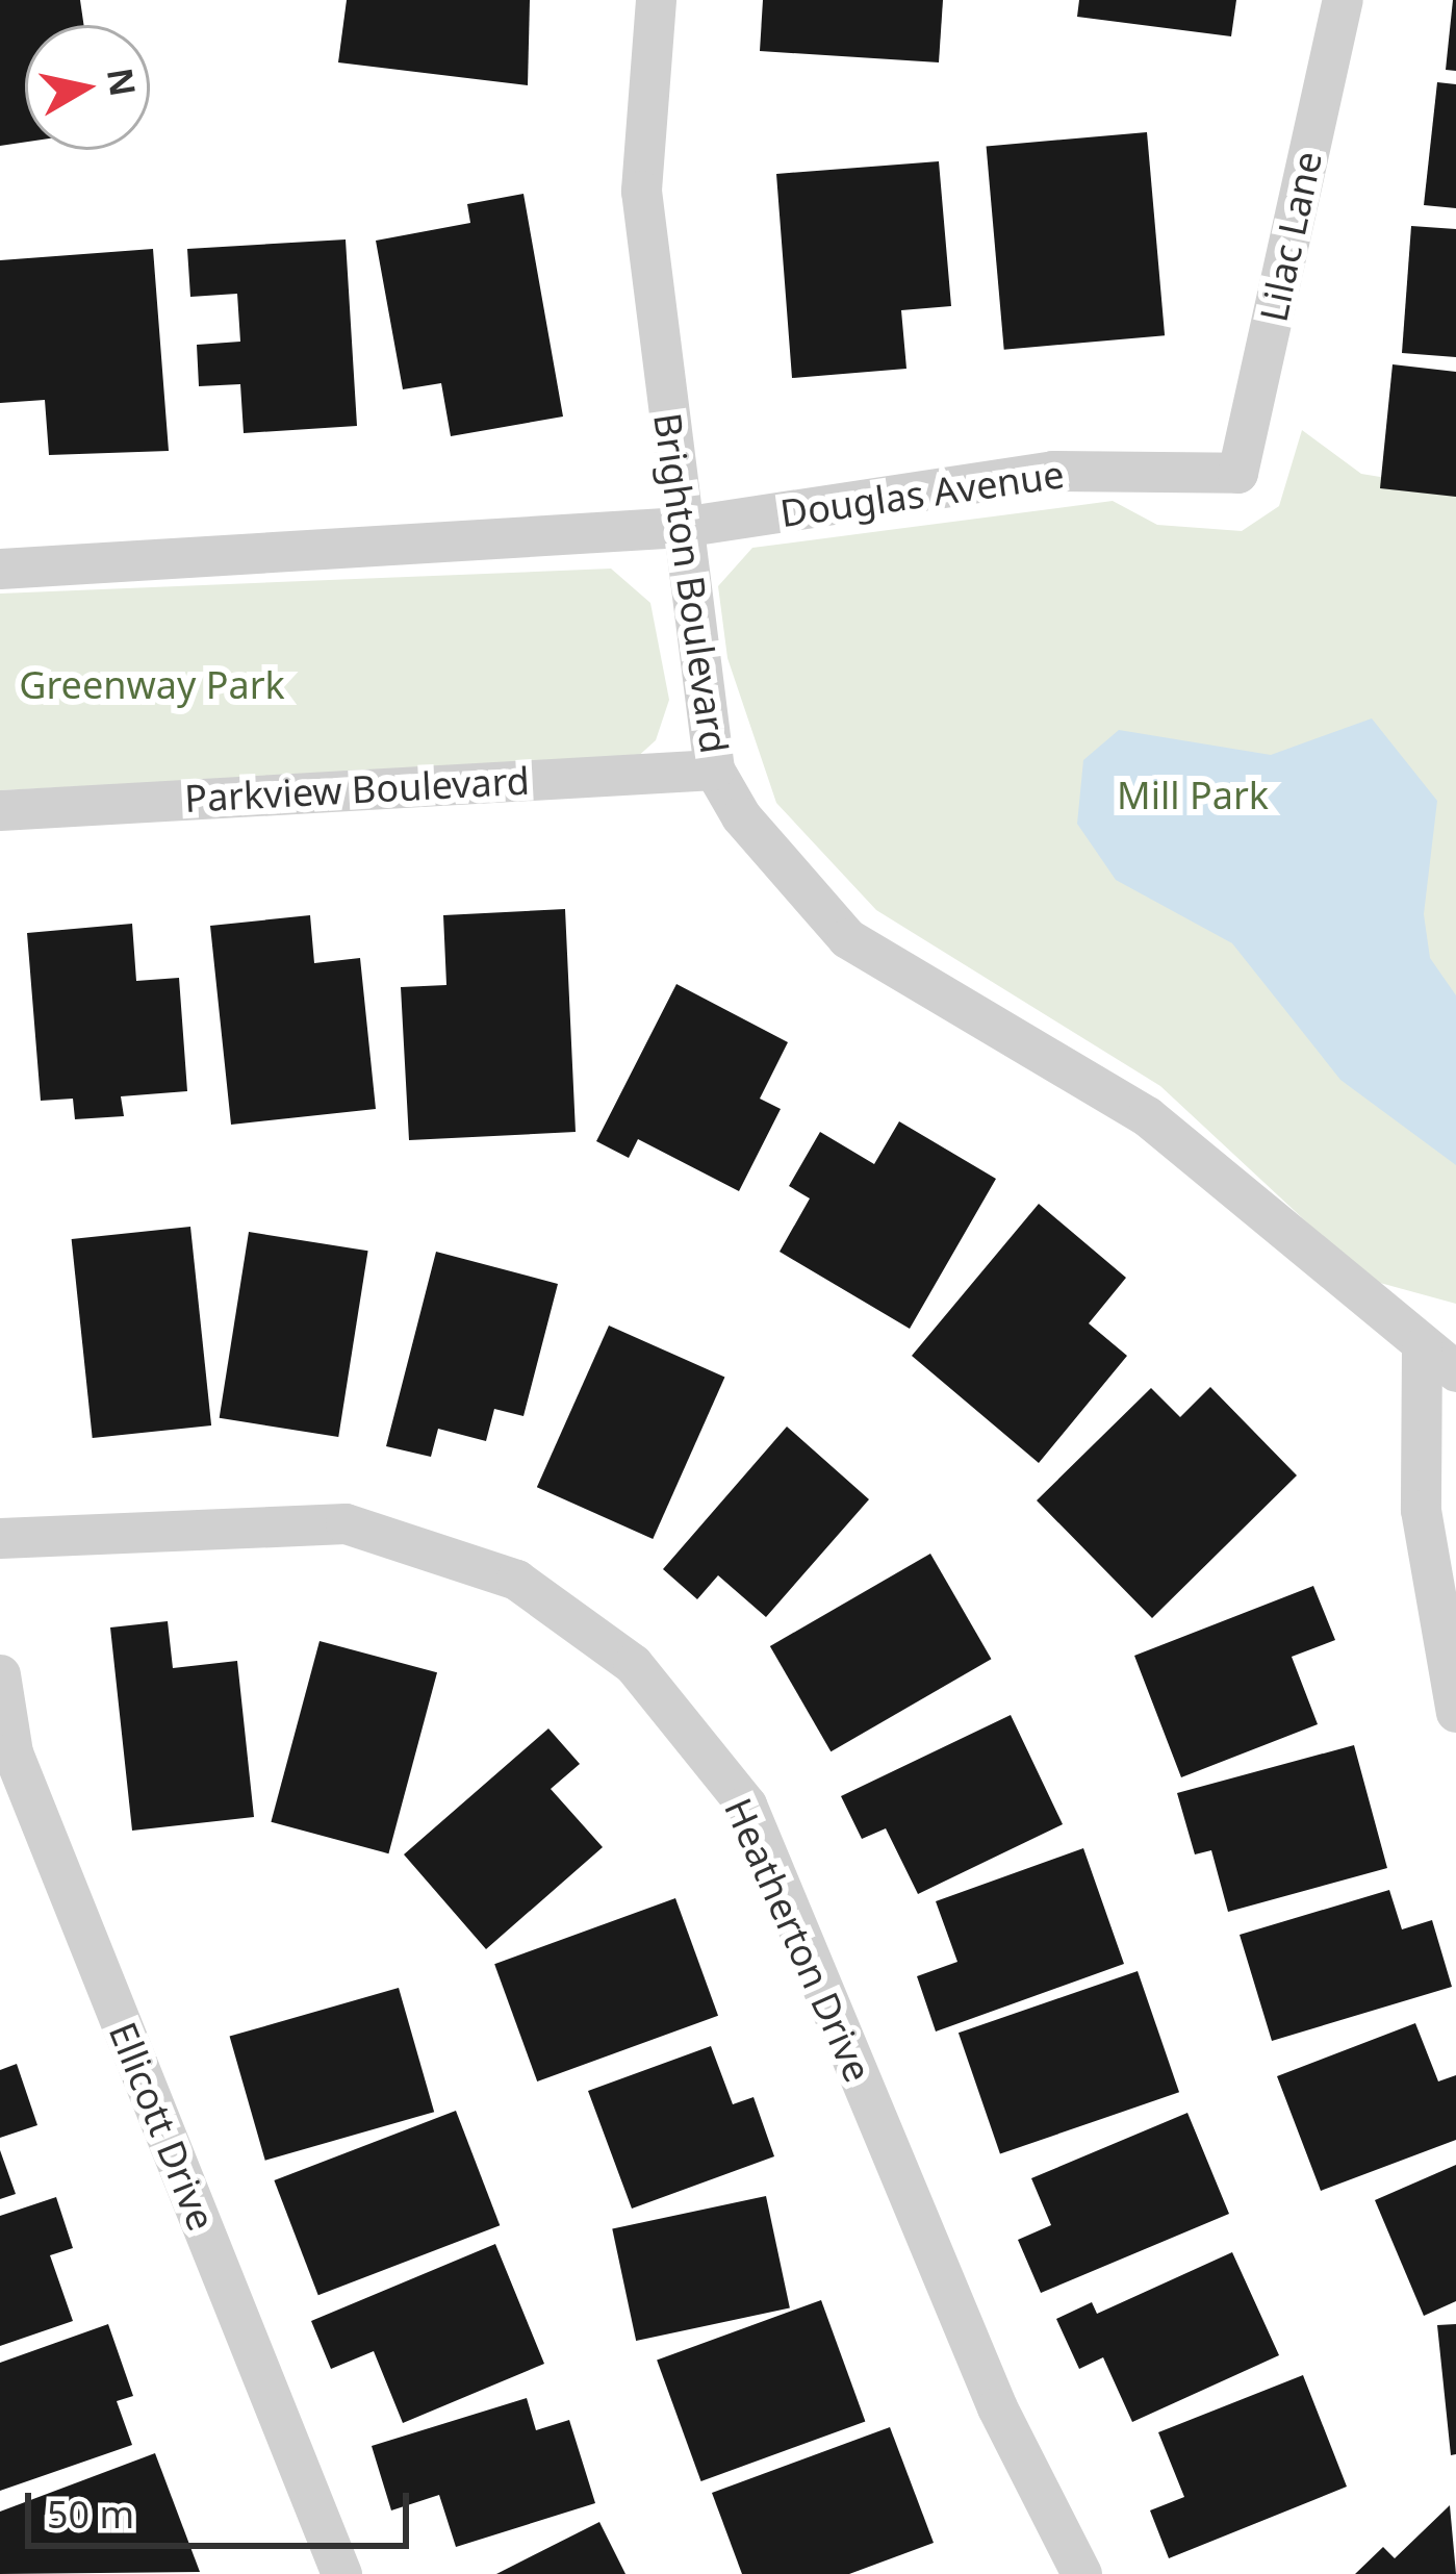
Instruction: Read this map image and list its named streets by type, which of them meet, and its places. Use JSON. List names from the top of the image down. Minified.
{"streets":{"street":["Lilac Lane","Douglas Avenue","Brighton Boulevard","Parkview Boulevard","Heatherton Drive","Ellicott Drive"]},"crossings":[["Lilac Lane","Douglas Avenue"],["Douglas Avenue","Brighton Boulevard"],["Brighton Boulevard","Parkview Boulevard"]],"parks":["Greenway Park","Mill Park"],"scale_bar":"50 m","north":"right"}
